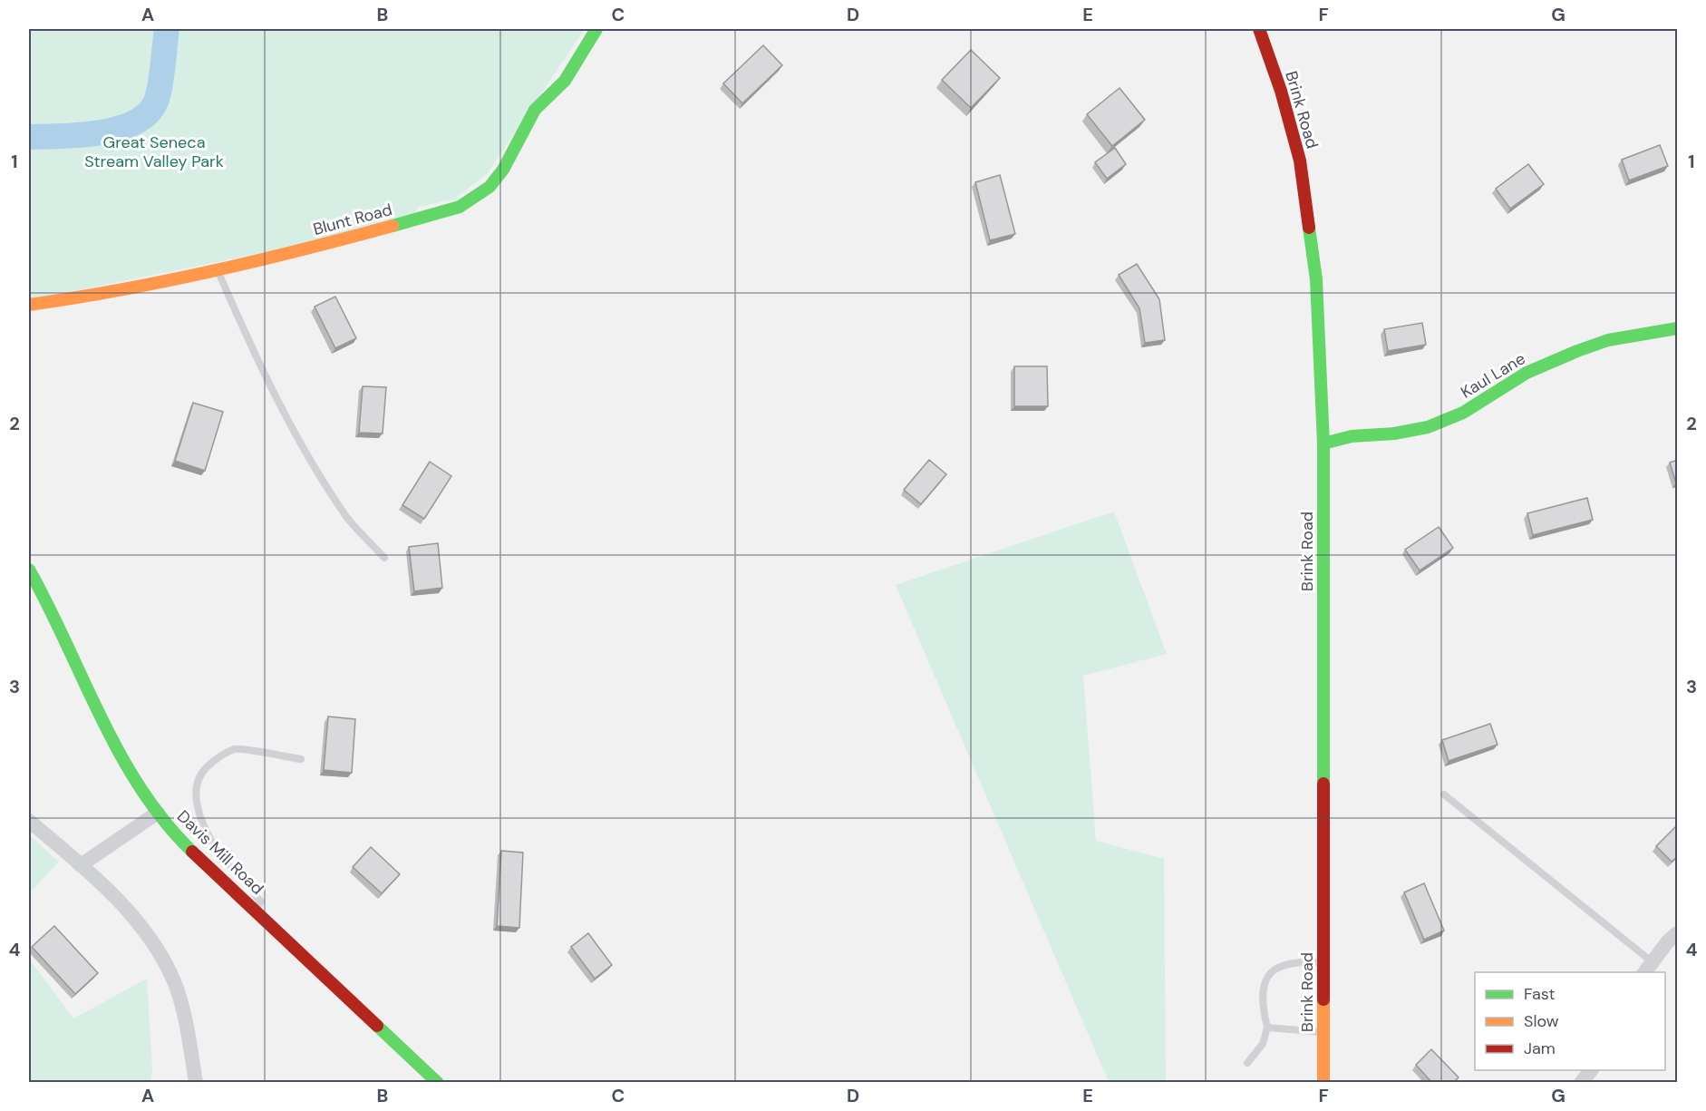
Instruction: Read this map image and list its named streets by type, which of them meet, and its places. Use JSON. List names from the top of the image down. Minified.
{"streets":{"street":["Brink Road","Blunt Road","Kaul Lane","Davis Mill Road"]},"crossings":[["Brink Road","Kaul Lane"]],"parks":["Great Seneca Stream Valley Park"],"legend":["Fast","Slow","Jam"],"grid":{"columns":["A","B","C","D","E","F","G"],"rows":["1","2","3","4"]}}
